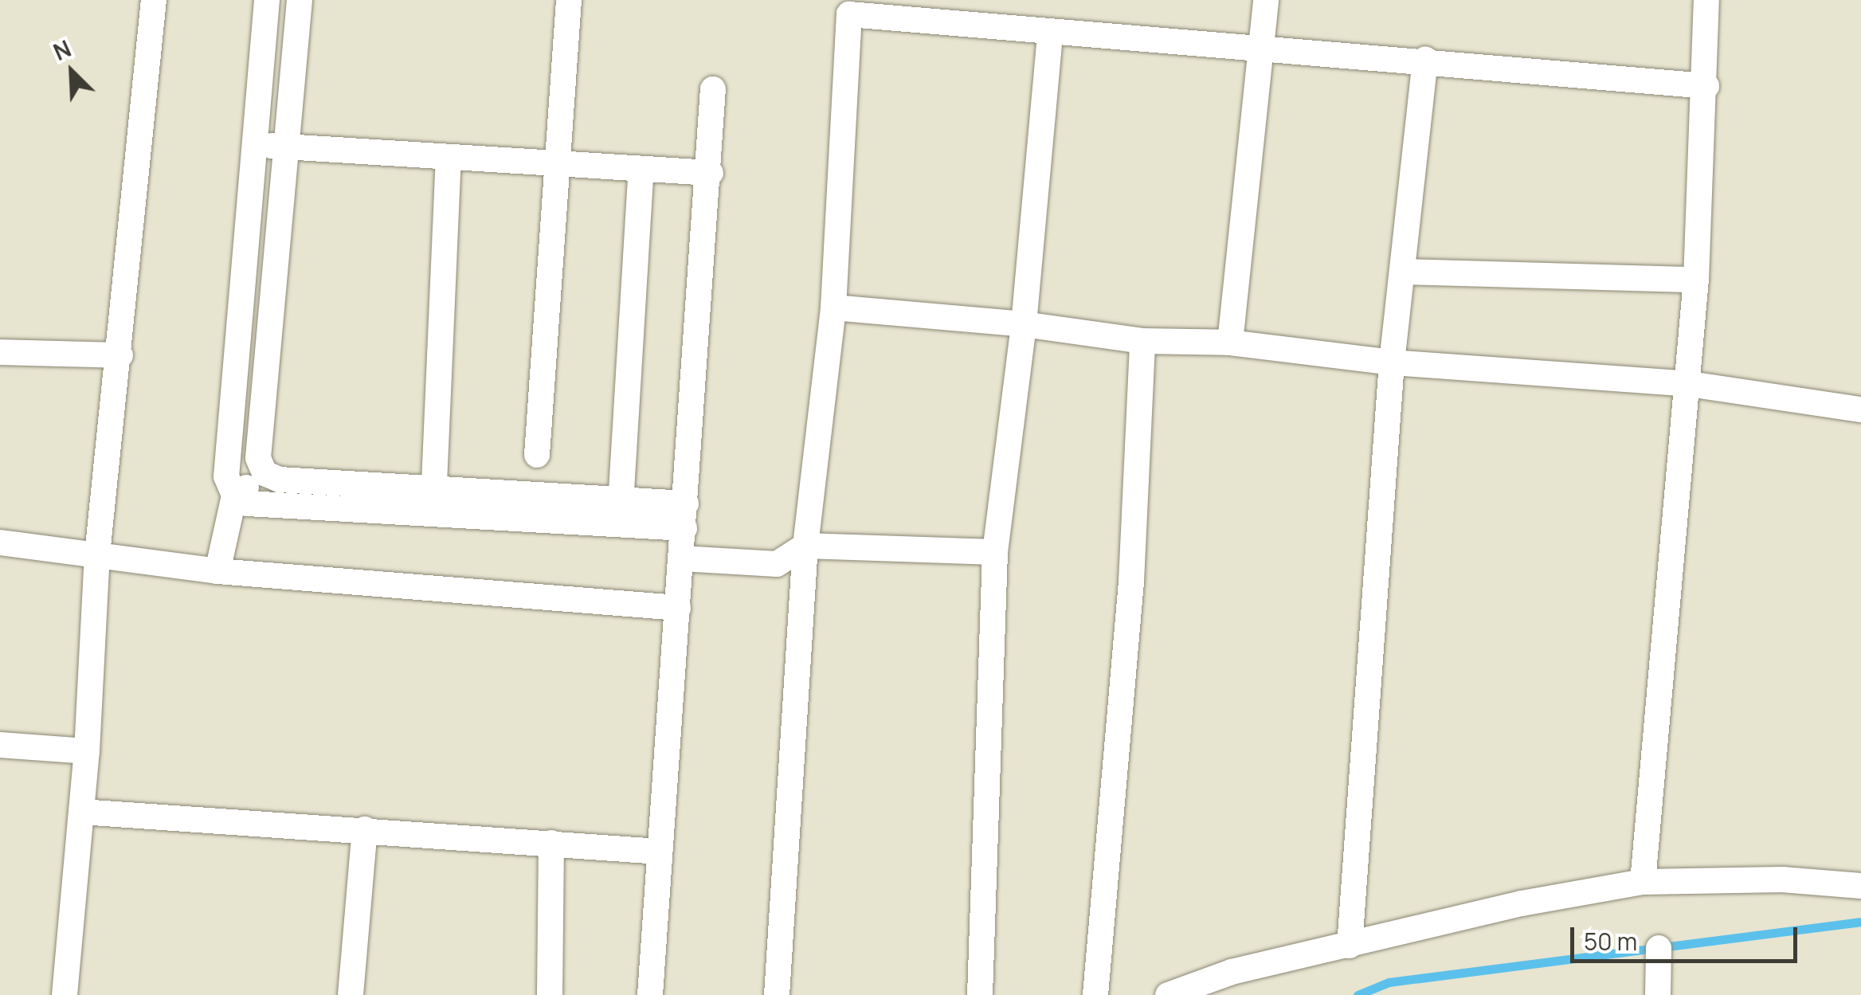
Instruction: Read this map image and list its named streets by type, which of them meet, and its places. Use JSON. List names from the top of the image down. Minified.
{"scale_bar":"50 m","north":"top left"}
